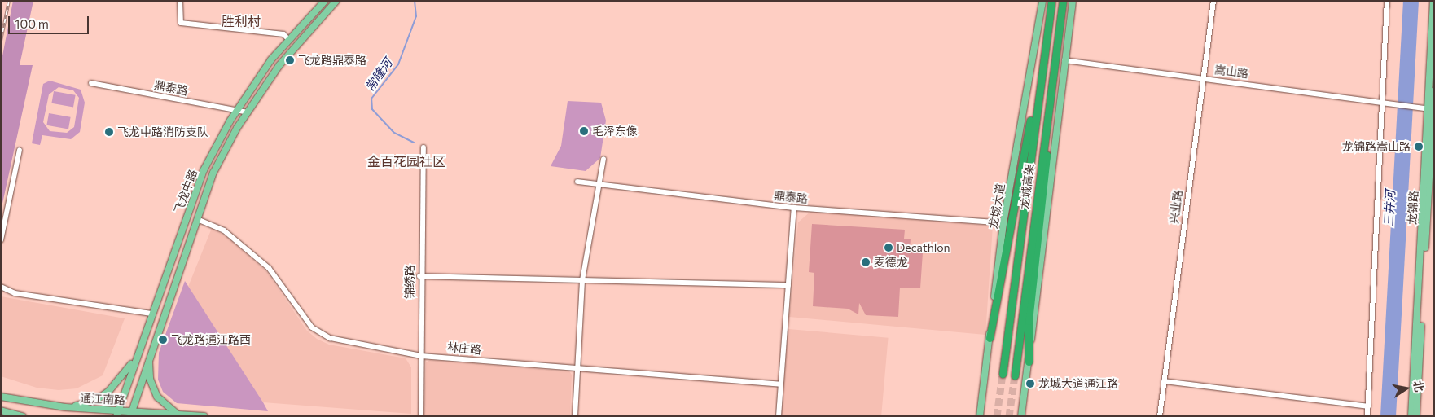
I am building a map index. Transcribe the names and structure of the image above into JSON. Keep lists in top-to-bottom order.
{
  "streets": {
    "highway": ["龙城高架"],
    "main road": [
      "飞龙中路",
      "龙城大道",
      "龙锦路",
      "通江南路"
    ],
    "street": [
      "嵩山路",
      "鼎泰路",
      "兴业路",
      "锦绣路",
      "林庄路"
    ]
  },
  "crossings": [
    ["嵩山路", "兴业路"],
    ["嵩山路", "龙锦路"],
    ["鼎泰路", "飞龙中路"],
    ["鼎泰路", "龙城大道"],
    ["飞龙中路", "林庄路"],
    ["飞龙中路", "通江南路"],
    ["锦绣路", "林庄路"]
  ],
  "districts": ["胜利村", "金百花园社区"],
  "water": ["常隆河", "三井河"],
  "places": [
    "飞龙路鼎泰路",
    "毛泽东像",
    "飞龙中路消防支队",
    "龙锦路嵩山路",
    "Decathlon",
    "麦德龙",
    "飞龙路通江路西",
    "龙城大道通江路"
  ],
  "scale_bar": "100 m",
  "north": "right"
}
